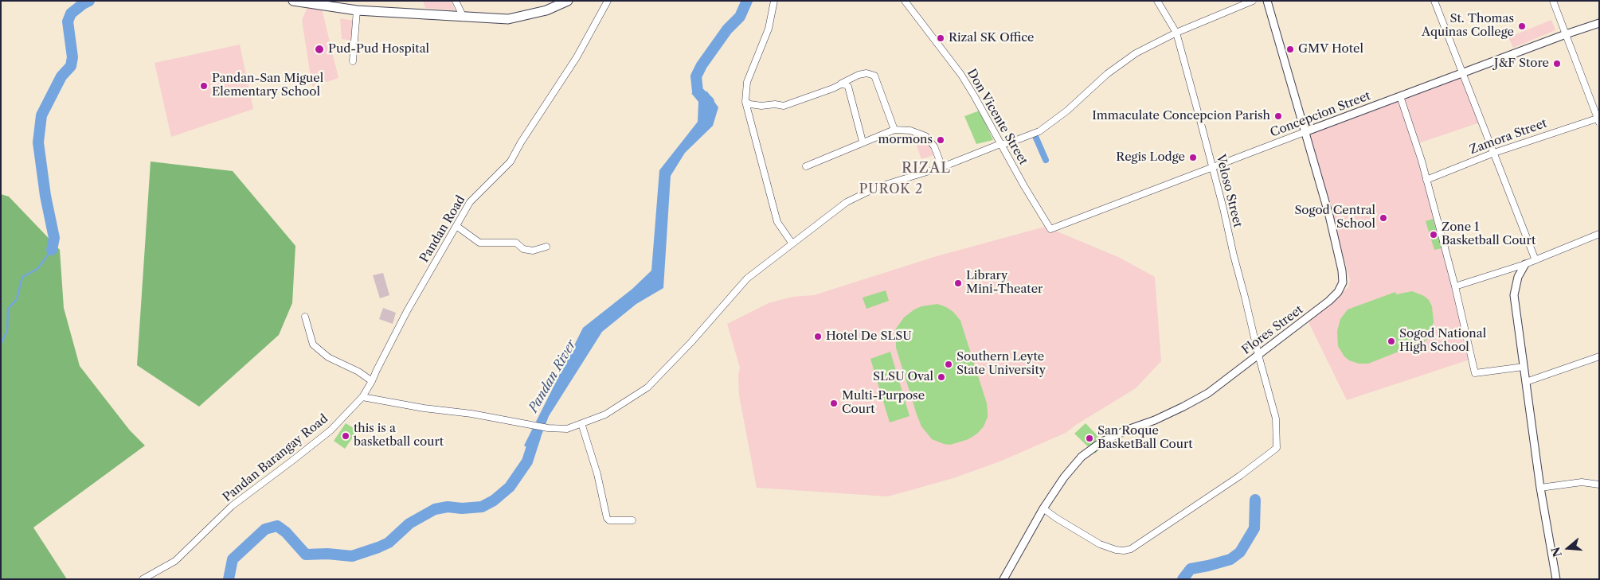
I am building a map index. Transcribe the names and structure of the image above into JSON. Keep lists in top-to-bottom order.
{
  "streets": {
    "street": [
      "Concepcion Street",
      "Don Vicente Street",
      "Zamora Street",
      "Veloso Street",
      "Pandan Road",
      "Flores Street",
      "Pandan Barangay Road"
    ]
  },
  "crossings": [
    ["Concepcion Street", "Don Vicente Street"],
    ["Concepcion Street", "Veloso Street"],
    ["Concepcion Street", "Flores Street"],
    ["Veloso Street", "Flores Street"],
    ["Pandan Road", "Pandan Barangay Road"]
  ],
  "districts": ["RIZAL", "PUROK 2"],
  "water": ["Pandan River"],
  "places": [
    "St. Thomas Aquinas College",
    "Rizal SK Office",
    "Pud-Pud Hospital",
    "GMV Hotel",
    "J&F Store",
    "Pandan-San Miguel Elementary School",
    "Immaculate Concepcion Parish",
    "mormons",
    "Regis Lodge",
    "Sogod Central School",
    "Zone 1 Basketball Court",
    "Library Mini-Theater",
    "Hotel De SLSU",
    "Sogod National High School",
    "Southern Leyte State University",
    "SLSU Oval",
    "Multi-Purpose Court",
    "this is a basketball court",
    "San Roque BasketBall Court"
  ],
  "north": "left"
}
